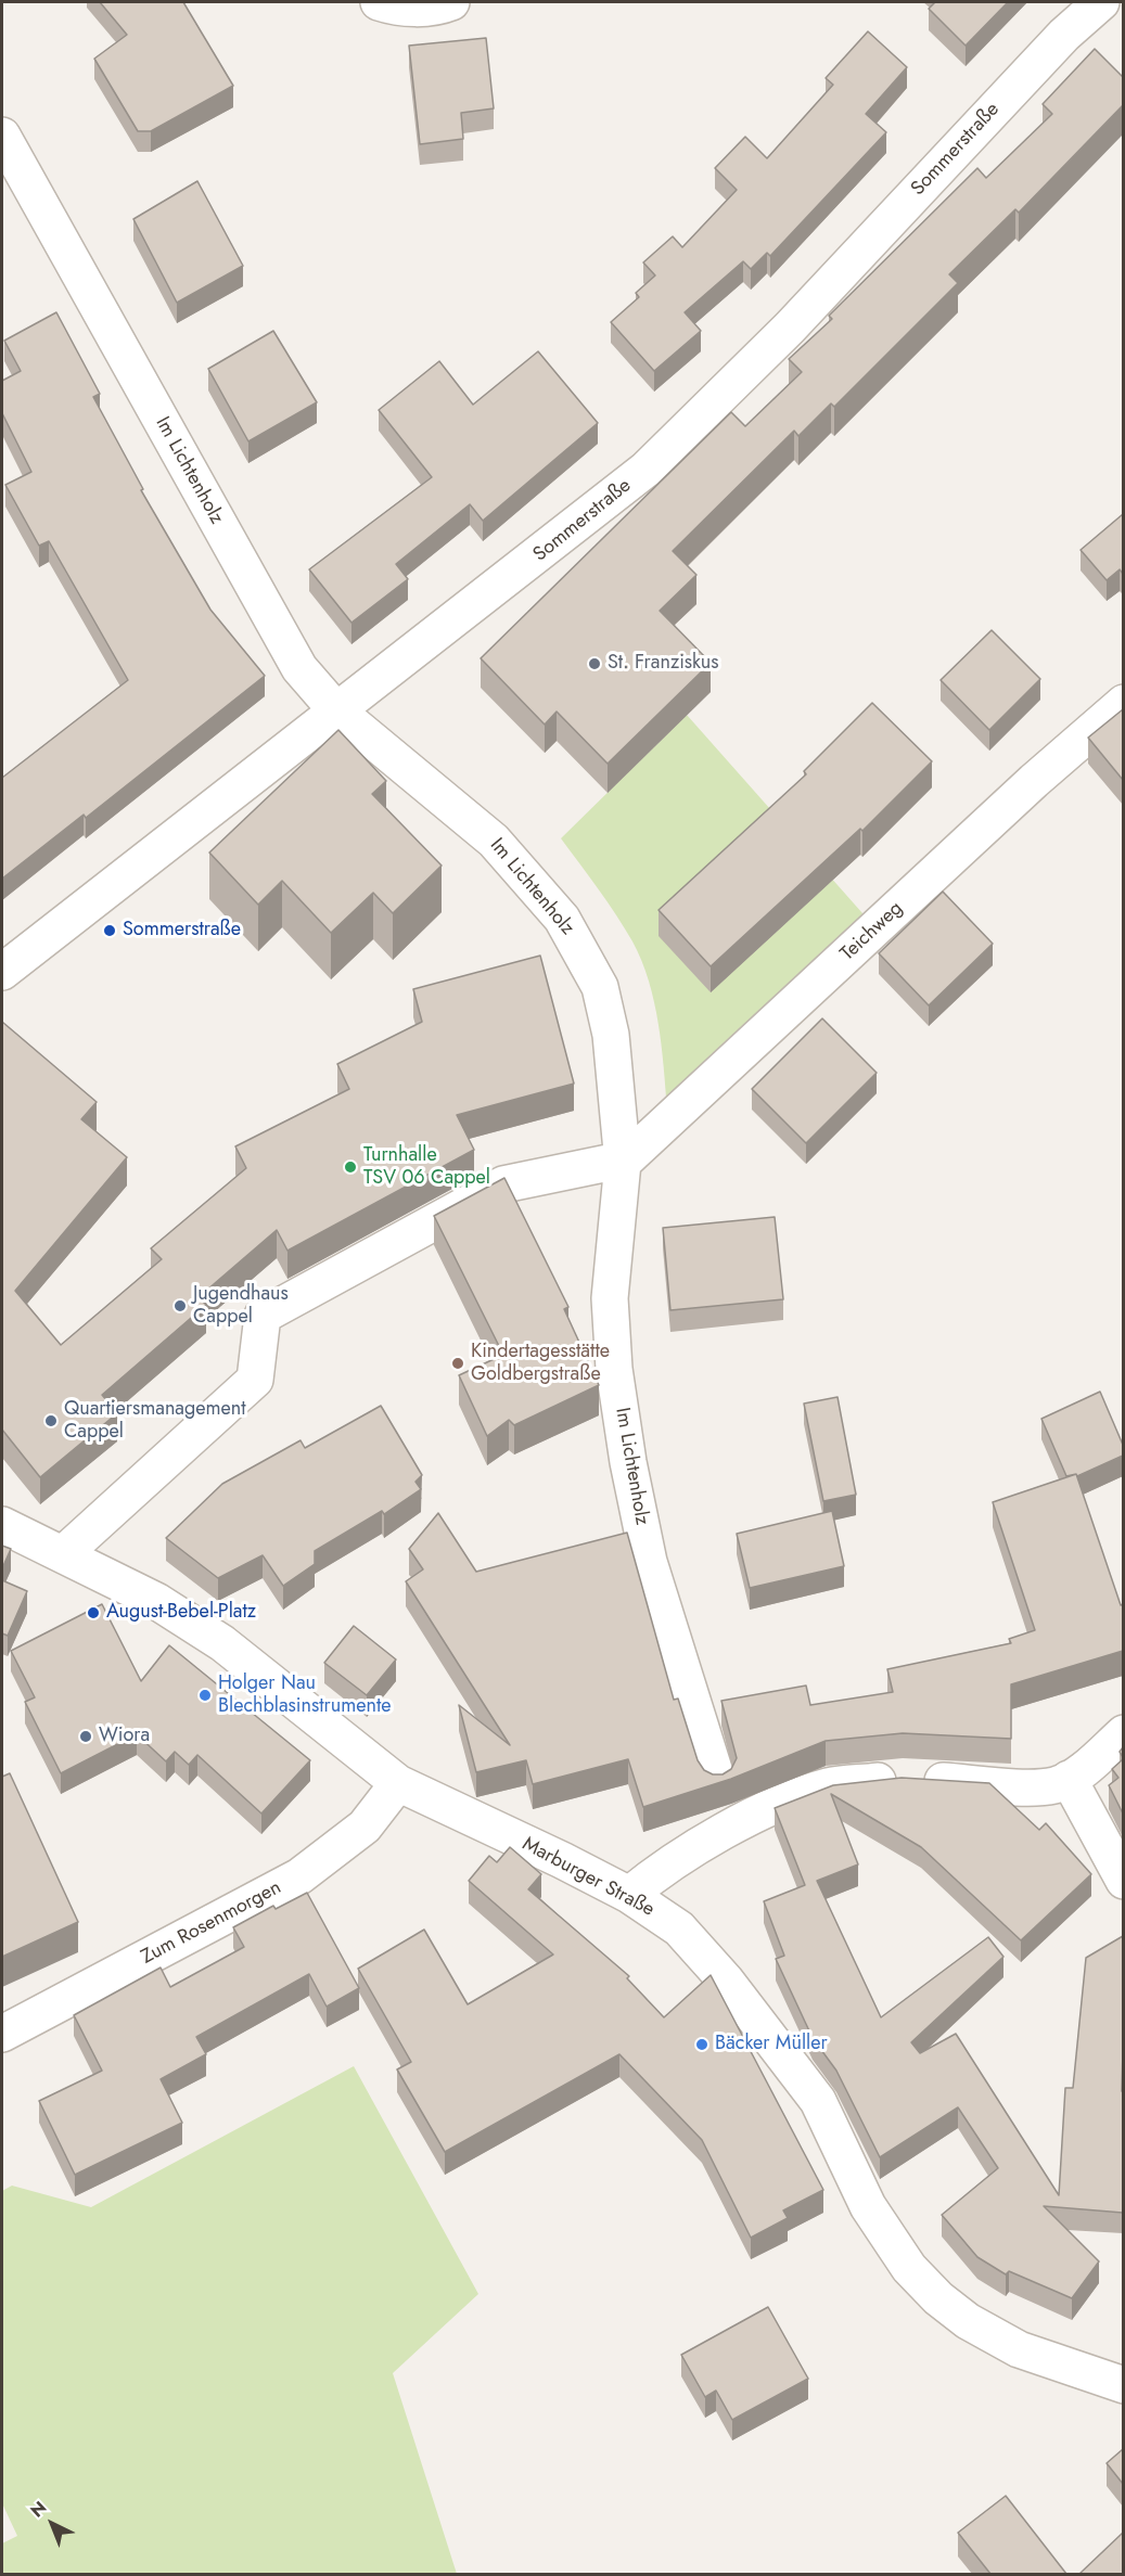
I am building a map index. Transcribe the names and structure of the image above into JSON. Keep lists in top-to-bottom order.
{
  "streets": {
    "street": [
      "Sommerstraße",
      "Im Lichtenholz",
      "Teichweg",
      "Marburger Straße",
      "Zum Rosenmorgen"
    ]
  },
  "crossings": [
    ["Sommerstraße", "Im Lichtenholz"],
    ["Im Lichtenholz", "Teichweg"],
    ["Marburger Straße", "Zum Rosenmorgen"]
  ],
  "places": [
    "St. Franziskus",
    "Sommerstraße",
    "Turnhalle TSV 06 Cappel",
    "Jugendhaus Cappel",
    "Kindertagesstätte Goldbergstraße",
    "Quartiersmanagement Cappel",
    "August-Bebel-Platz",
    "Holger Nau Blechblasinstrumente",
    "Wiora",
    "Bäcker Müller"
  ],
  "north": "top left"
}
